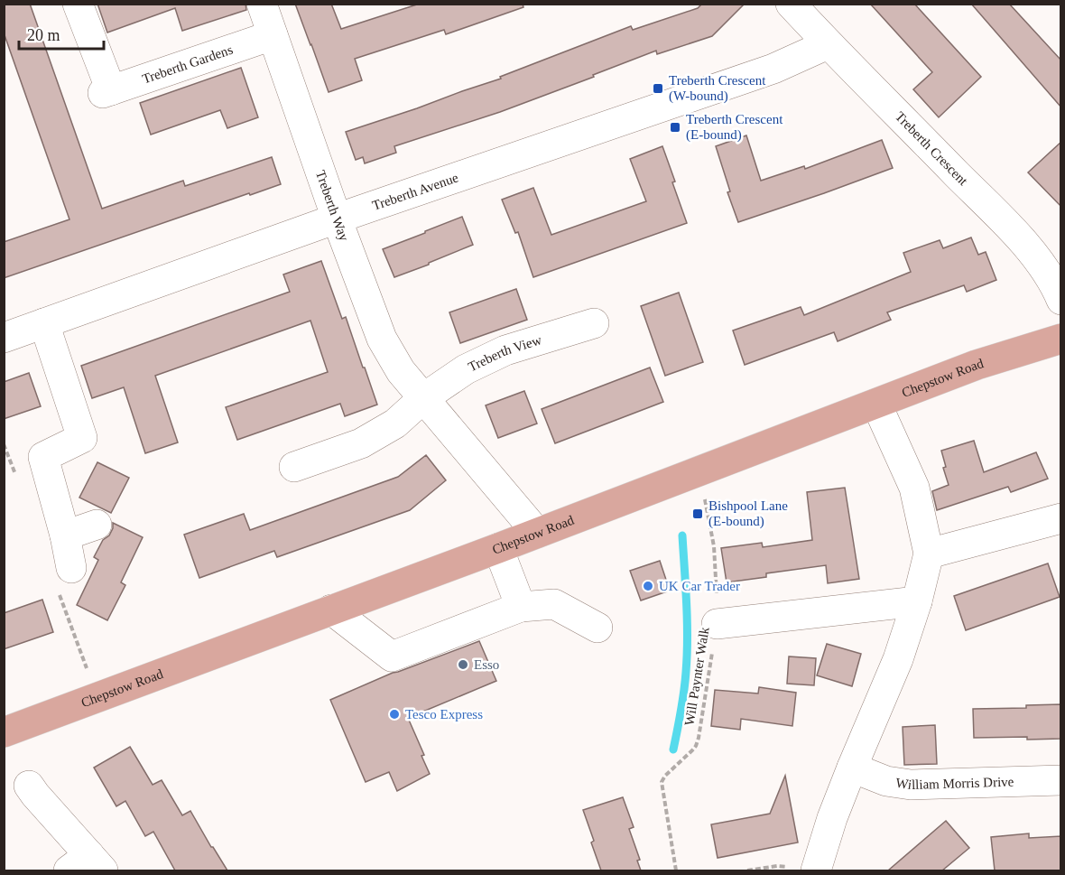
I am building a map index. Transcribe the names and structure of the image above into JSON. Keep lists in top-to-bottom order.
{
  "streets": {
    "main road": ["Chepstow Road"],
    "street": [
      "Treberth Gardens",
      "Treberth Crescent",
      "Treberth Avenue",
      "Treberth Way",
      "Treberth View",
      "William Morris Drive"
    ],
    "path": ["Will Paynter Walk"]
  },
  "crossings": [
    ["Treberth Gardens", "Treberth Way"],
    ["Treberth Crescent", "Treberth Avenue"],
    ["Treberth Avenue", "Treberth Way"],
    ["Treberth Way", "Treberth View"],
    ["Treberth Way", "Chepstow Road"],
    ["Chepstow Road", "Will Paynter Walk"]
  ],
  "places": {
    "transit": ["Treberth Crescent (W-bound)", "Treberth Crescent (E-bound)", "Bishpool Lane (E-bound)"],
    "other": ["UK Car Trader", "Esso", "Tesco Express"]
  },
  "scale_bar": "20 m"
}
